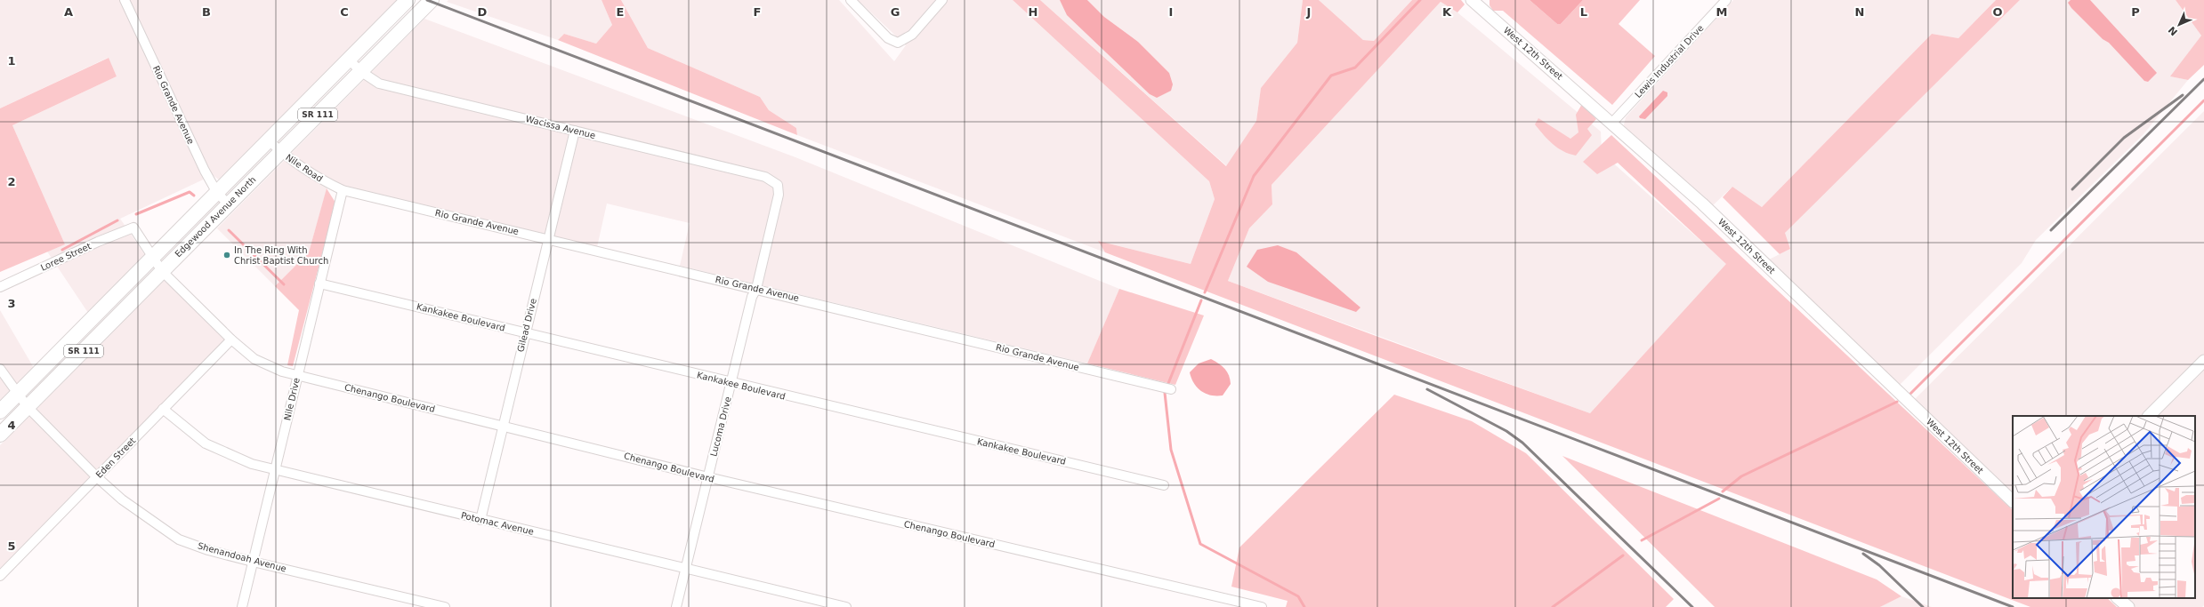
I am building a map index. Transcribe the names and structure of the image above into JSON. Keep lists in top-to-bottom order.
{
  "streets": {
    "main road": ["SR 111", "Edgewood Avenue North"],
    "street": [
      "West 12th Street",
      "Lewis Industrial Drive",
      "Rio Grande Avenue",
      "Wacissa Avenue",
      "Nile Road",
      "Loree Street",
      "Kankakee Boulevard",
      "Gilead Drive",
      "Chenango Boulevard",
      "Nile Drive",
      "Lucoma Drive",
      "Eden Street",
      "Potomac Avenue",
      "Shenandoah Avenue"
    ]
  },
  "crossings": [
    ["West 12th Street", "Lewis Industrial Drive"],
    ["Rio Grande Avenue", "Nile Road"],
    ["Rio Grande Avenue", "Edgewood Avenue North"],
    ["Rio Grande Avenue", "Gilead Drive"],
    ["Rio Grande Avenue", "Nile Drive"],
    ["Rio Grande Avenue", "Lucoma Drive"],
    ["Wacissa Avenue", "Edgewood Avenue North"],
    ["Wacissa Avenue", "Gilead Drive"],
    ["Wacissa Avenue", "Lucoma Drive"],
    ["Nile Road", "Edgewood Avenue North"],
    ["Nile Road", "Nile Drive"],
    ["Edgewood Avenue North", "Chenango Boulevard"],
    ["Edgewood Avenue North", "Shenandoah Avenue"],
    ["Loree Street", "Chenango Boulevard"],
    ["Kankakee Boulevard", "Gilead Drive"],
    ["Kankakee Boulevard", "Nile Drive"],
    ["Kankakee Boulevard", "Lucoma Drive"],
    ["Gilead Drive", "Chenango Boulevard"],
    ["Gilead Drive", "Potomac Avenue"],
    ["Chenango Boulevard", "Nile Drive"],
    ["Chenango Boulevard", "Lucoma Drive"],
    ["Chenango Boulevard", "Eden Street"],
    ["Nile Drive", "Potomac Avenue"],
    ["Nile Drive", "Shenandoah Avenue"],
    ["Lucoma Drive", "Potomac Avenue"],
    ["Eden Street", "Potomac Avenue"],
    ["Eden Street", "Shenandoah Avenue"]
  ],
  "places": ["In The Ring With Christ Baptist Church"],
  "north": "bottom left",
  "grid": {
    "columns": [
      "A",
      "B",
      "C",
      "D",
      "E",
      "F",
      "G",
      "H",
      "I",
      "J",
      "K",
      "L",
      "M",
      "N",
      "O",
      "P"
    ],
    "rows": [
      "1",
      "2",
      "3",
      "4",
      "5"
    ]
  }
}
